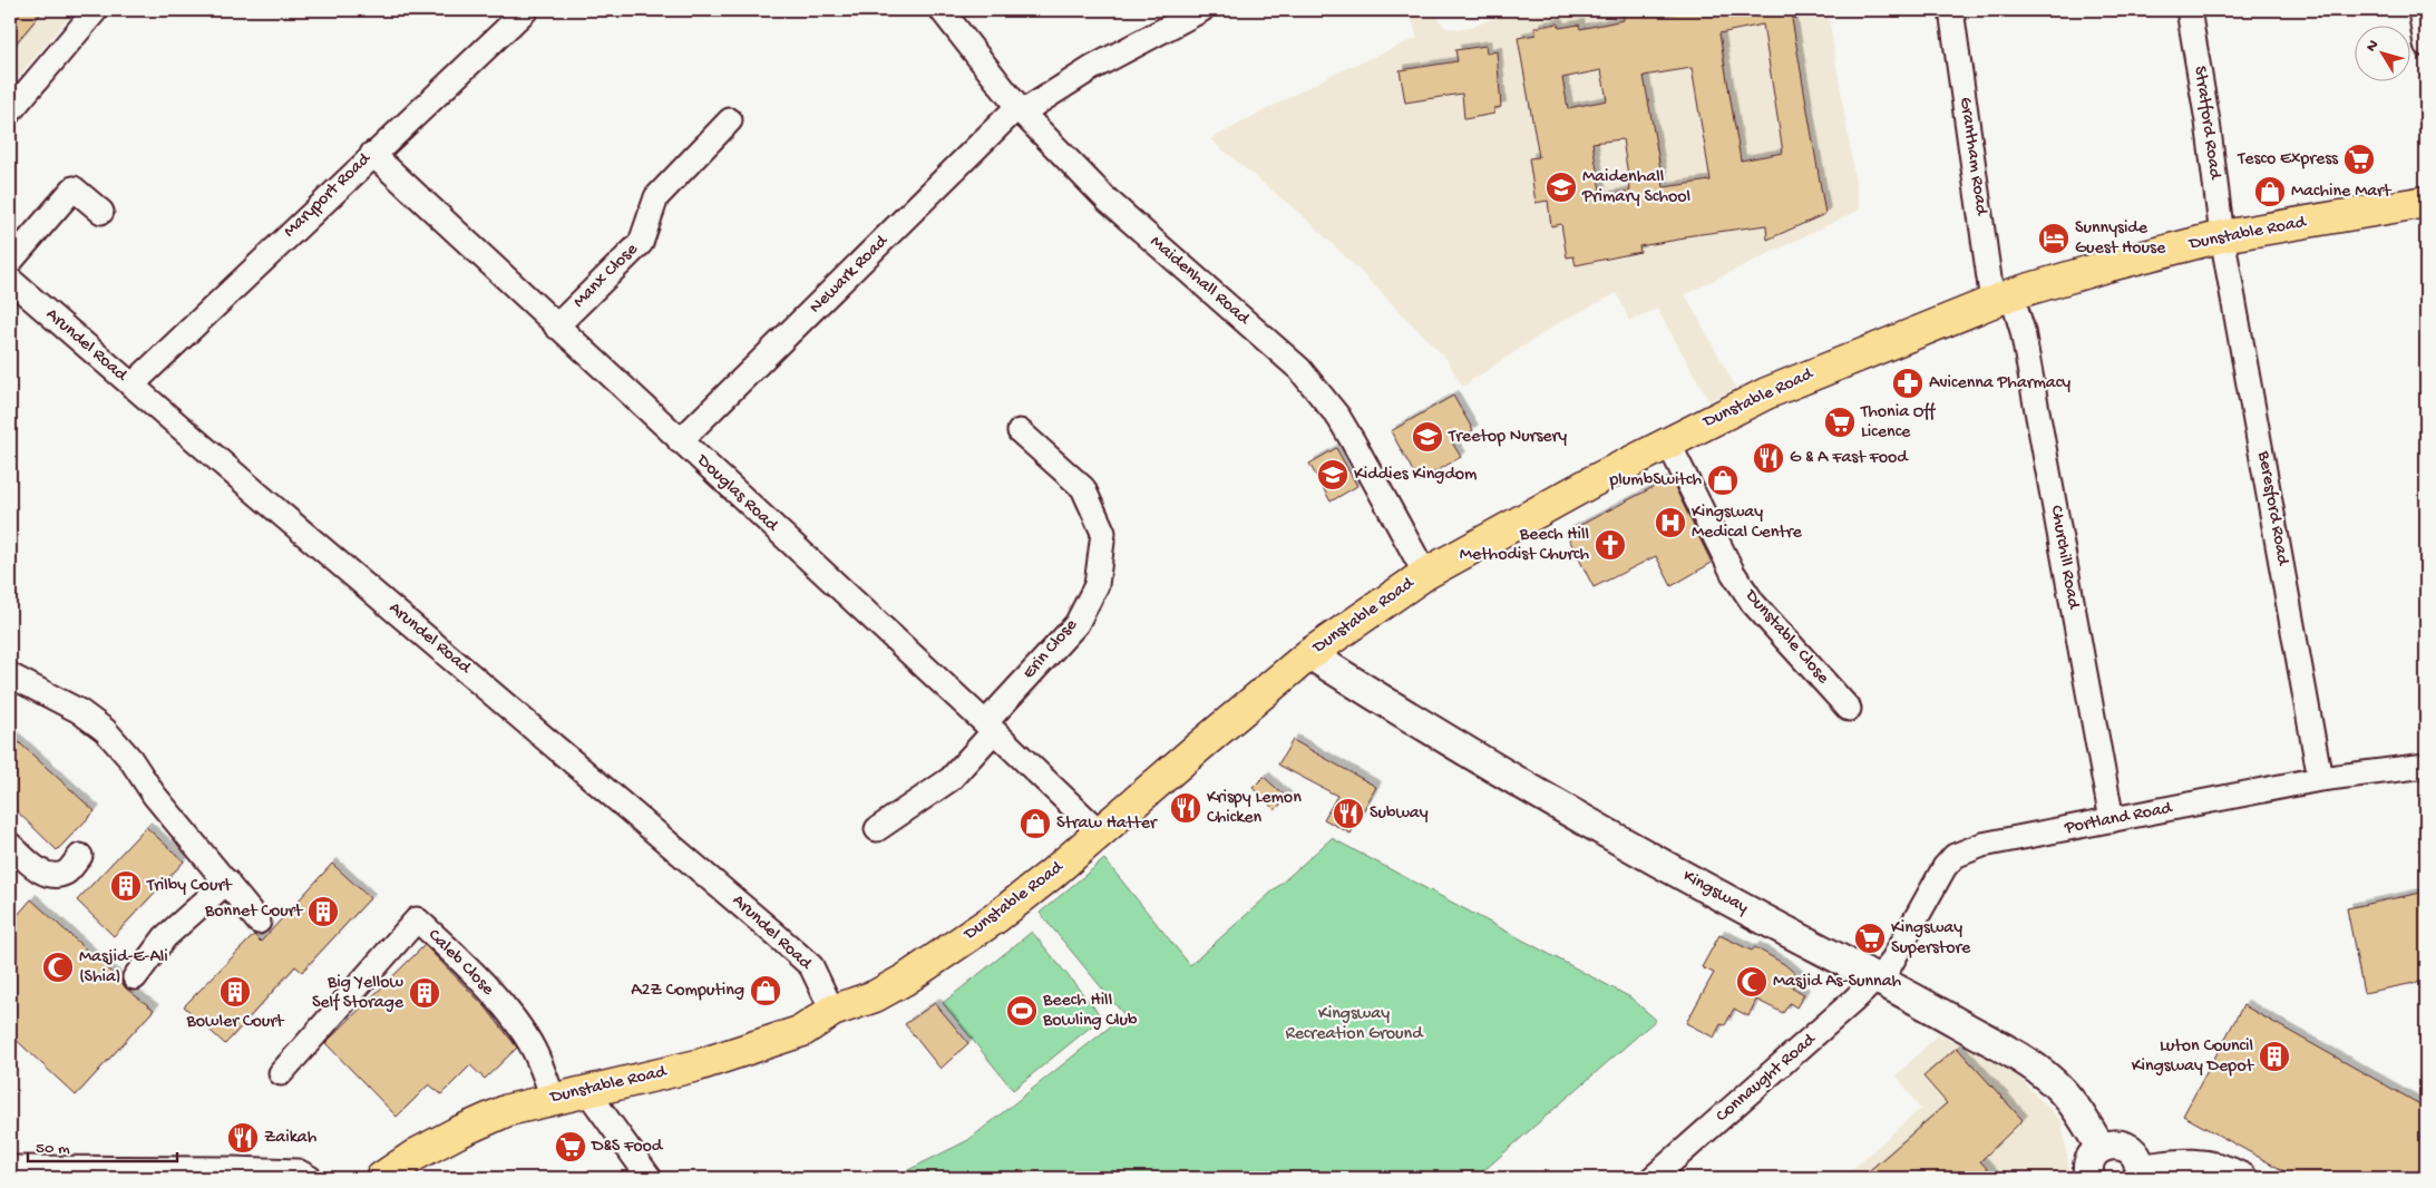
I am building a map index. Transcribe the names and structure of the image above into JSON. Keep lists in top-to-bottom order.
{
  "streets": {
    "main road": ["Dunstable Road"],
    "street": [
      "Stratford Road",
      "Grantham Road",
      "Maryport Road",
      "Newark Road",
      "Manx Close",
      "Maidenhall Road",
      "Arundel Road",
      "Douglas Road",
      "Beresford Road",
      "Churchill Road",
      "Dunstable Close",
      "Erin Close",
      "Portland Road",
      "Kingsway",
      "Caleb Close",
      "Connaught Road"
    ]
  },
  "crossings": [
    ["Stratford Road", "Dunstable Road"],
    ["Stratford Road", "Beresford Road"],
    ["Grantham Road", "Dunstable Road"],
    ["Grantham Road", "Churchill Road"],
    ["Maryport Road", "Arundel Road"],
    ["Maryport Road", "Douglas Road"],
    ["Dunstable Road", "Maidenhall Road"],
    ["Dunstable Road", "Arundel Road"],
    ["Dunstable Road", "Douglas Road"],
    ["Dunstable Road", "Beresford Road"],
    ["Dunstable Road", "Churchill Road"],
    ["Dunstable Road", "Dunstable Close"],
    ["Dunstable Road", "Kingsway"],
    ["Dunstable Road", "Caleb Close"],
    ["Newark Road", "Maidenhall Road"],
    ["Newark Road", "Douglas Road"],
    ["Manx Close", "Douglas Road"],
    ["Douglas Road", "Erin Close"],
    ["Beresford Road", "Portland Road"],
    ["Churchill Road", "Portland Road"],
    ["Portland Road", "Kingsway"],
    ["Portland Road", "Connaught Road"],
    ["Kingsway", "Connaught Road"]
  ],
  "parks": ["Kingsway Recreation Ground"],
  "places": {
    "supermarket": [
      "Tesco Express",
      "Thonia Off Licence",
      "Kingsway Superstore",
      "D&S Food"
    ],
    "school or university": ["Maidenhall Primary School", "Treetop Nursery", "Kiddies Kingdom"],
    "shop": [
      "Machine Mart",
      "plumbSwitch",
      "Straw Hatter",
      "A2Z Computing"
    ],
    "hotel": ["Sunnyside Guest House"],
    "pharmacy": ["Avicenna Pharmacy"],
    "restaurant": [
      "G & A Fast Food",
      "Krispy Lemon Chicken",
      "Subway",
      "Zaikah"
    ],
    "hospital": ["Kingsway Medical Centre"],
    "church": ["Beech Hill Methodist Church"],
    "building": [
      "Trilby Court",
      "Bonnet Court",
      "Bowler Court",
      "Big Yellow Self Storage",
      "Luton Council Kingsway Depot"
    ],
    "mosque": ["Masjid-E-Ali (Shia)", "Masjid As-Sunnah"],
    "sports": ["Beech Hill Bowling Club"]
  },
  "scale_bar": "50 m",
  "north": "top left"
}
